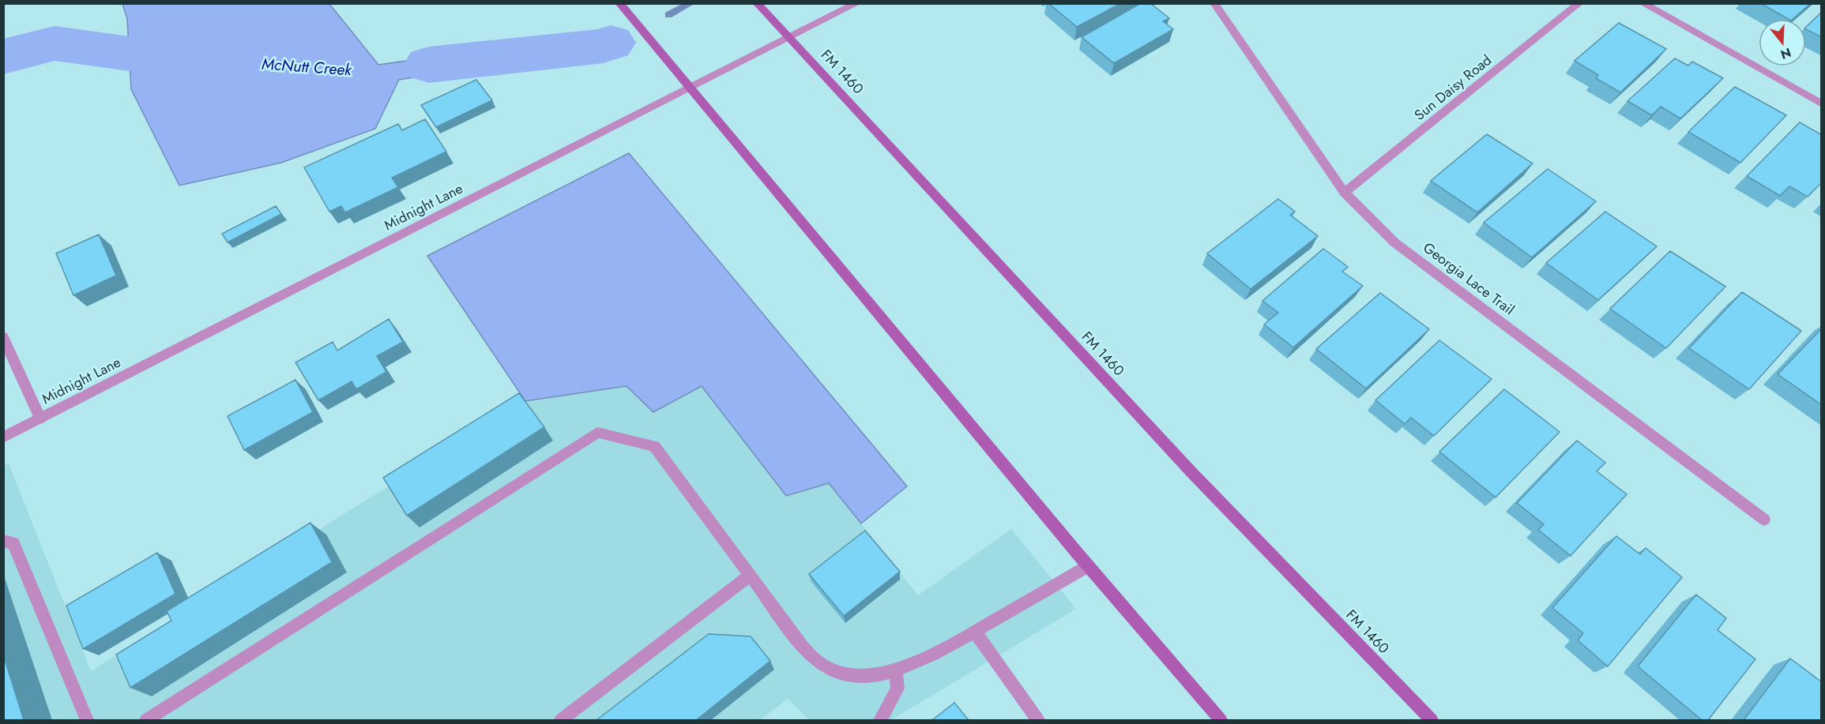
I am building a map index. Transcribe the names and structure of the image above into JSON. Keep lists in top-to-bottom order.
{
  "streets": {
    "main road": ["FM 1460"],
    "street": ["Sun Daisy Road", "Midnight Lane", "Georgia Lace Trail"]
  },
  "crossings": [
    ["FM 1460", "Midnight Lane"],
    ["Sun Daisy Road", "Georgia Lace Trail"]
  ],
  "water": ["McNutt Creek"],
  "north": "bottom"
}
